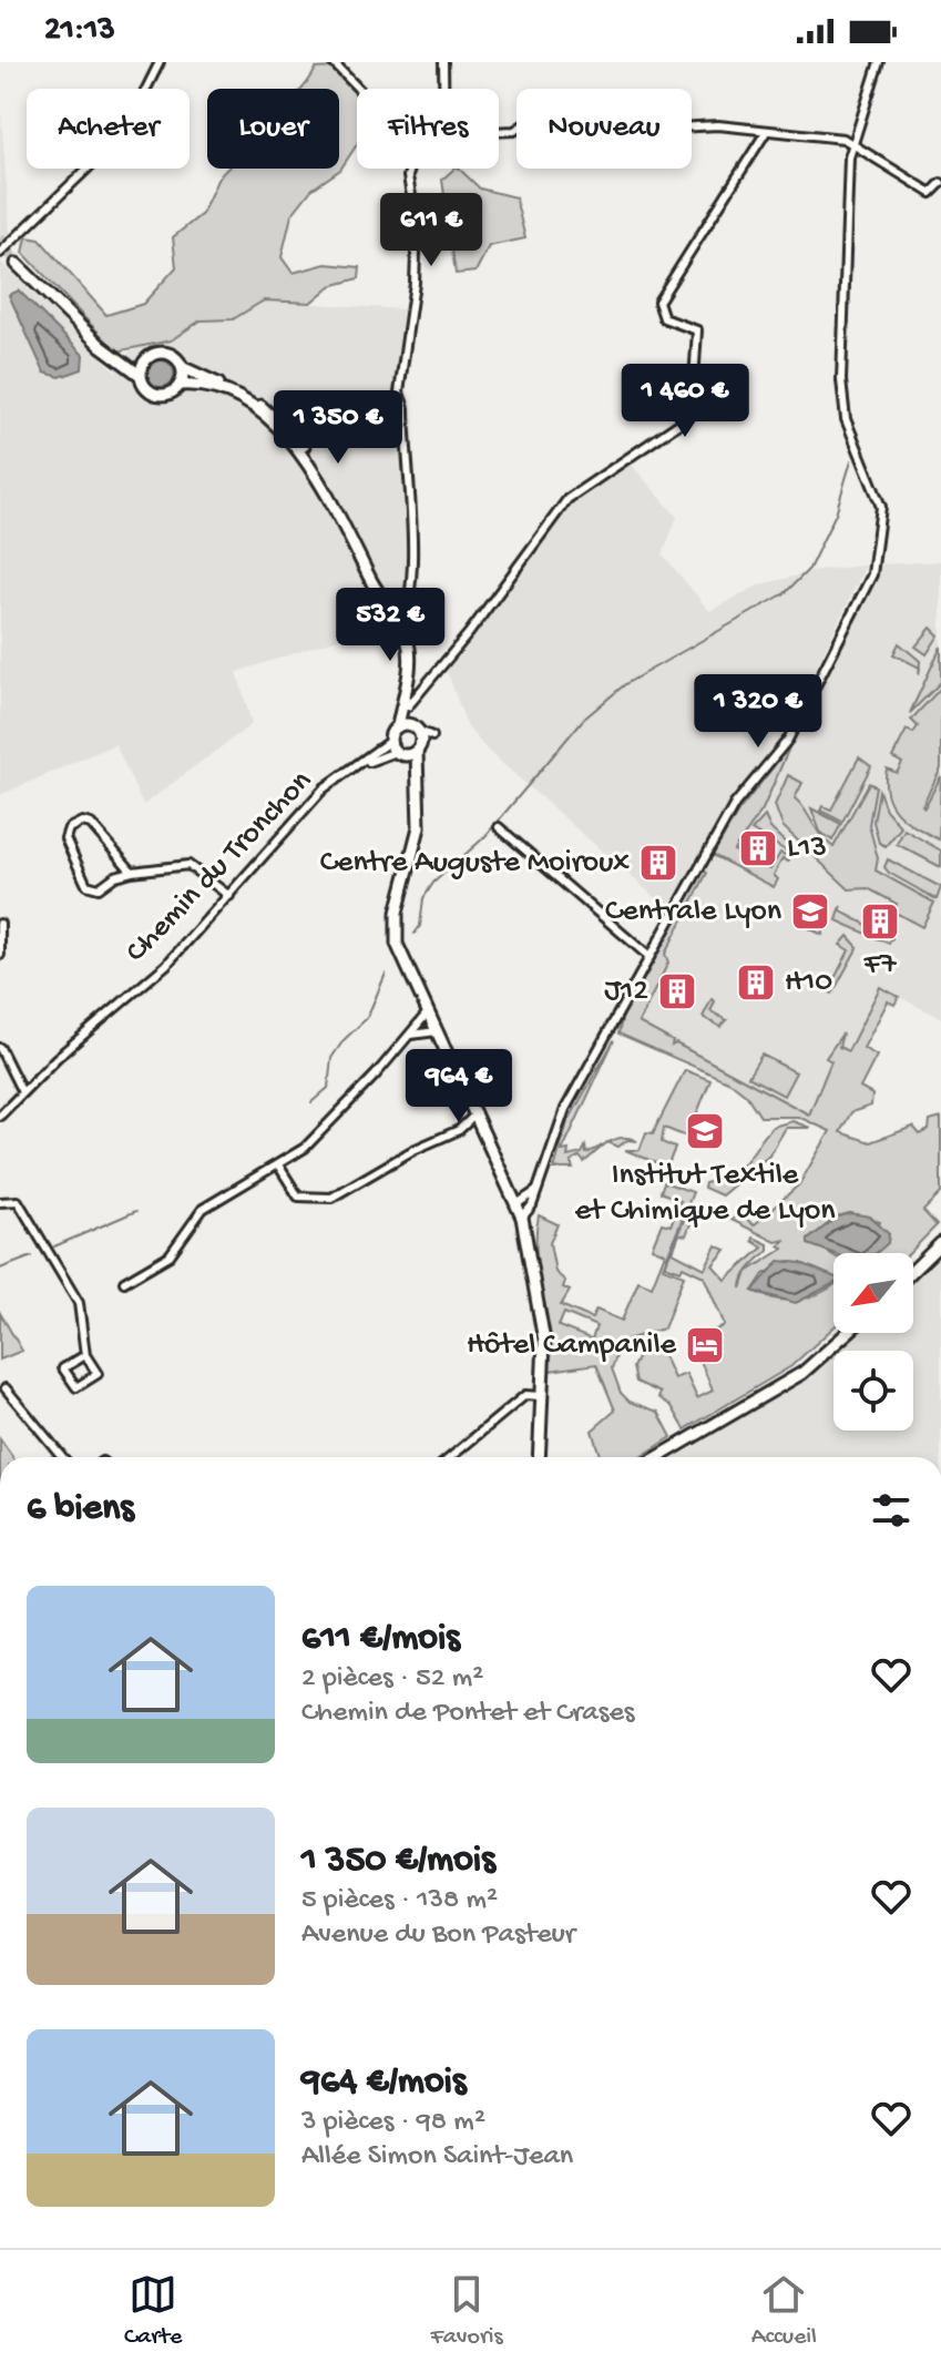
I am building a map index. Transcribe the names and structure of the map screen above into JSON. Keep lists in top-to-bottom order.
{
  "streets": {
    "street": ["Chemin du Tronchon"]
  },
  "places": {
    "building": [
      "L13",
      "Centre Auguste Moiroux",
      "F7",
      "H10",
      "J12"
    ],
    "school or university": ["Centrale Lyon", "Institut Textile et Chimique de Lyon"],
    "hotel": ["Hôtel Campanile"]
  },
  "north": "bottom left",
  "page": {
    "status": "21:13",
    "chip": [
      "Acheter",
      "Louer",
      "Filtres",
      "Nouveau"
    ],
    "price": [
      "611 €",
      "1 460 €",
      "1 350 €",
      "532 €",
      "1 320 €",
      "964 €"
    ],
    "heading": "6 biens",
    "list": [
      {
        "name": "611 €/mois",
        "note": "2 pièces · 52 m² · Chemin de Pontet et Crases"
      },
      {
        "name": "1 350 €/mois",
        "note": "5 pièces · 138 m² · Avenue du Bon Pasteur"
      },
      {
        "name": "964 €/mois",
        "note": "3 pièces · 98 m² · Allée Simon Saint-Jean"
      }
    ],
    "tabs": ["Carte", "Favoris", "Accueil"]
  }
}
